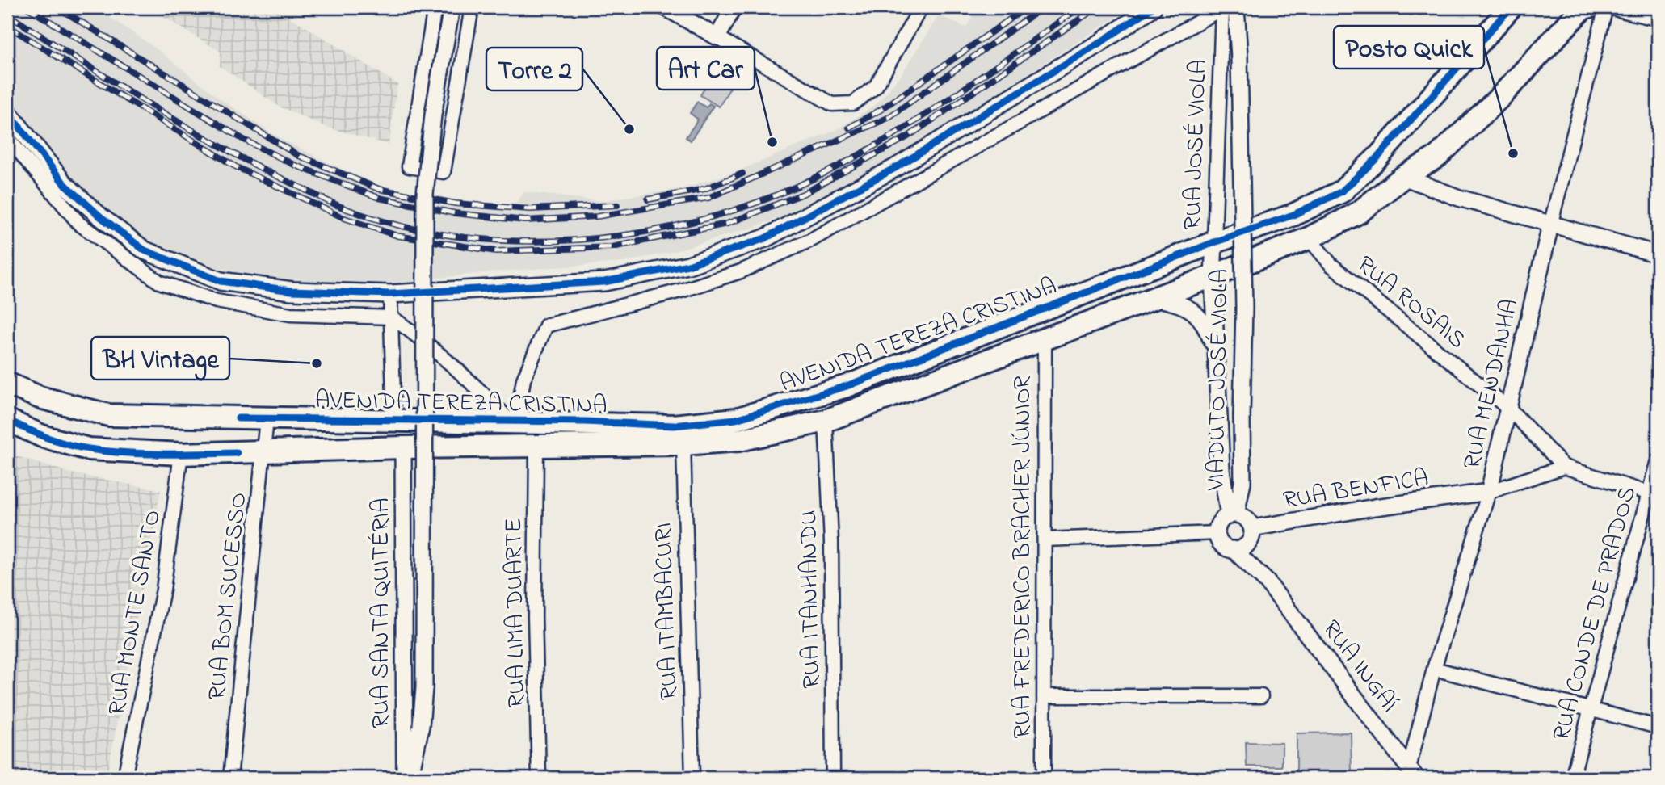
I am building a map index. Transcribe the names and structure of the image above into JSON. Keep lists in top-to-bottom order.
{
  "streets": {
    "highway": ["AVENIDA TEREZA CRISTINA"],
    "street": [
      "RUA JOSÉ VIOLA",
      "RUA ROSAIS",
      "VIADUTO JOSÉ VIOLA",
      "RUA MENDANHA",
      "RUA BENFICA",
      "RUA FREDERICO BRACHER JÚNIOR",
      "RUA BOM SUCESSO",
      "RUA ITANHANDU",
      "RUA ITAMBACURI",
      "RUA MONTE SANTO",
      "RUA SANTA QUITÉRIA",
      "RUA LIMA DUARTE",
      "RUA CONDE DE PRADOS",
      "RUA INGAÍ"
    ]
  },
  "crossings": [
    ["RUA JOSÉ VIOLA", "AVENIDA TEREZA CRISTINA"],
    ["RUA JOSÉ VIOLA", "VIADUTO JOSÉ VIOLA"],
    ["RUA JOSÉ VIOLA", "RUA BENFICA"],
    ["RUA JOSÉ VIOLA", "RUA INGAÍ"],
    ["RUA ROSAIS", "AVENIDA TEREZA CRISTINA"],
    ["RUA ROSAIS", "RUA MENDANHA"],
    ["RUA ROSAIS", "RUA BENFICA"],
    ["AVENIDA TEREZA CRISTINA", "RUA FREDERICO BRACHER JÚNIOR"],
    ["AVENIDA TEREZA CRISTINA", "RUA BOM SUCESSO"],
    ["AVENIDA TEREZA CRISTINA", "RUA ITANHANDU"],
    ["AVENIDA TEREZA CRISTINA", "RUA ITAMBACURI"],
    ["AVENIDA TEREZA CRISTINA", "RUA MONTE SANTO"],
    ["AVENIDA TEREZA CRISTINA", "RUA SANTA QUITÉRIA"],
    ["AVENIDA TEREZA CRISTINA", "RUA LIMA DUARTE"],
    ["VIADUTO JOSÉ VIOLA", "RUA BENFICA"],
    ["VIADUTO JOSÉ VIOLA", "RUA INGAÍ"],
    ["RUA MENDANHA", "RUA BENFICA"],
    ["RUA MENDANHA", "RUA INGAÍ"],
    ["RUA BENFICA", "RUA INGAÍ"]
  ],
  "places": [
    "Torre 2",
    "Art Car",
    "Posto Quick",
    "BH Vintage"
  ]
}
